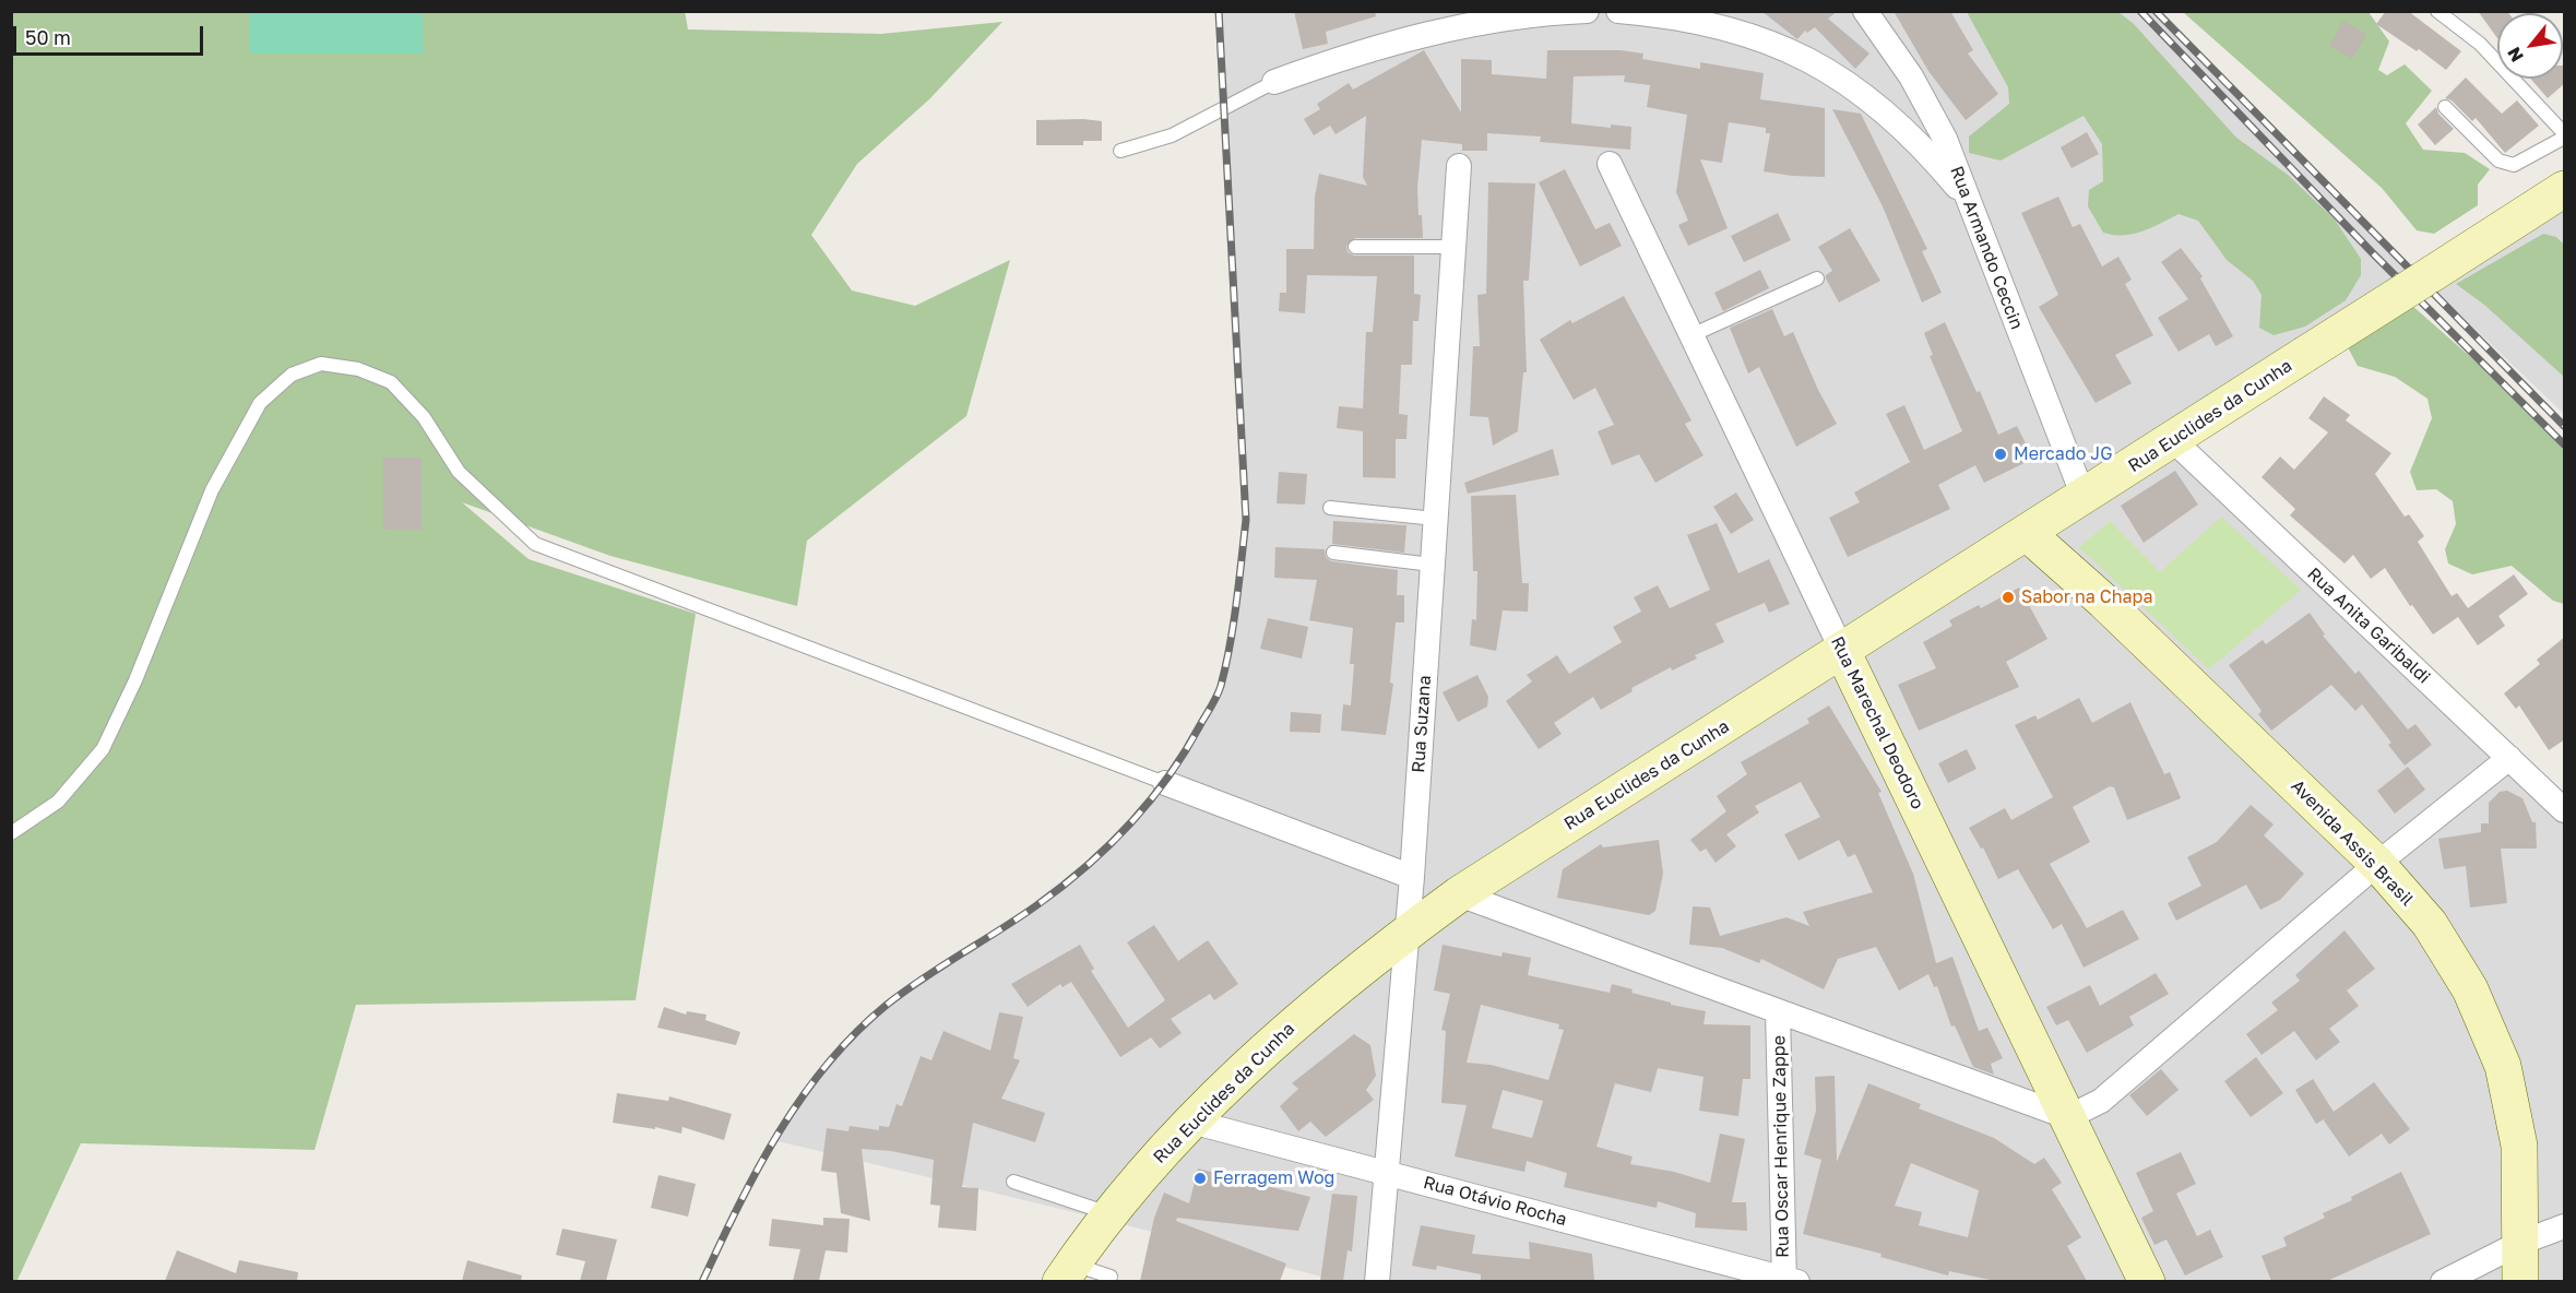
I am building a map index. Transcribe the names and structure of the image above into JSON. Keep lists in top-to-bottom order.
{
  "streets": {
    "main road": ["Rua Euclides da Cunha", "Rua Marechal Deodoro", "Avenida Assis Brasil"],
    "street": [
      "Rua Armando Ceccin",
      "Rua Anita Garibaldi",
      "Rua Suzana",
      "Rua Oscar Henrique Zappe",
      "Rua Otávio Rocha"
    ]
  },
  "crossings": [
    ["Rua Armando Ceccin", "Rua Euclides da Cunha"],
    ["Rua Euclides da Cunha", "Rua Anita Garibaldi"],
    ["Rua Euclides da Cunha", "Rua Marechal Deodoro"],
    ["Rua Euclides da Cunha", "Rua Suzana"],
    ["Rua Euclides da Cunha", "Avenida Assis Brasil"],
    ["Rua Euclides da Cunha", "Rua Otávio Rocha"],
    ["Rua Suzana", "Rua Otávio Rocha"],
    ["Rua Oscar Henrique Zappe", "Rua Otávio Rocha"]
  ],
  "places": ["Mercado JG", "Sabor na Chapa", "Ferragem Wog"],
  "scale_bar": "50 m",
  "north": "bottom left"
}
